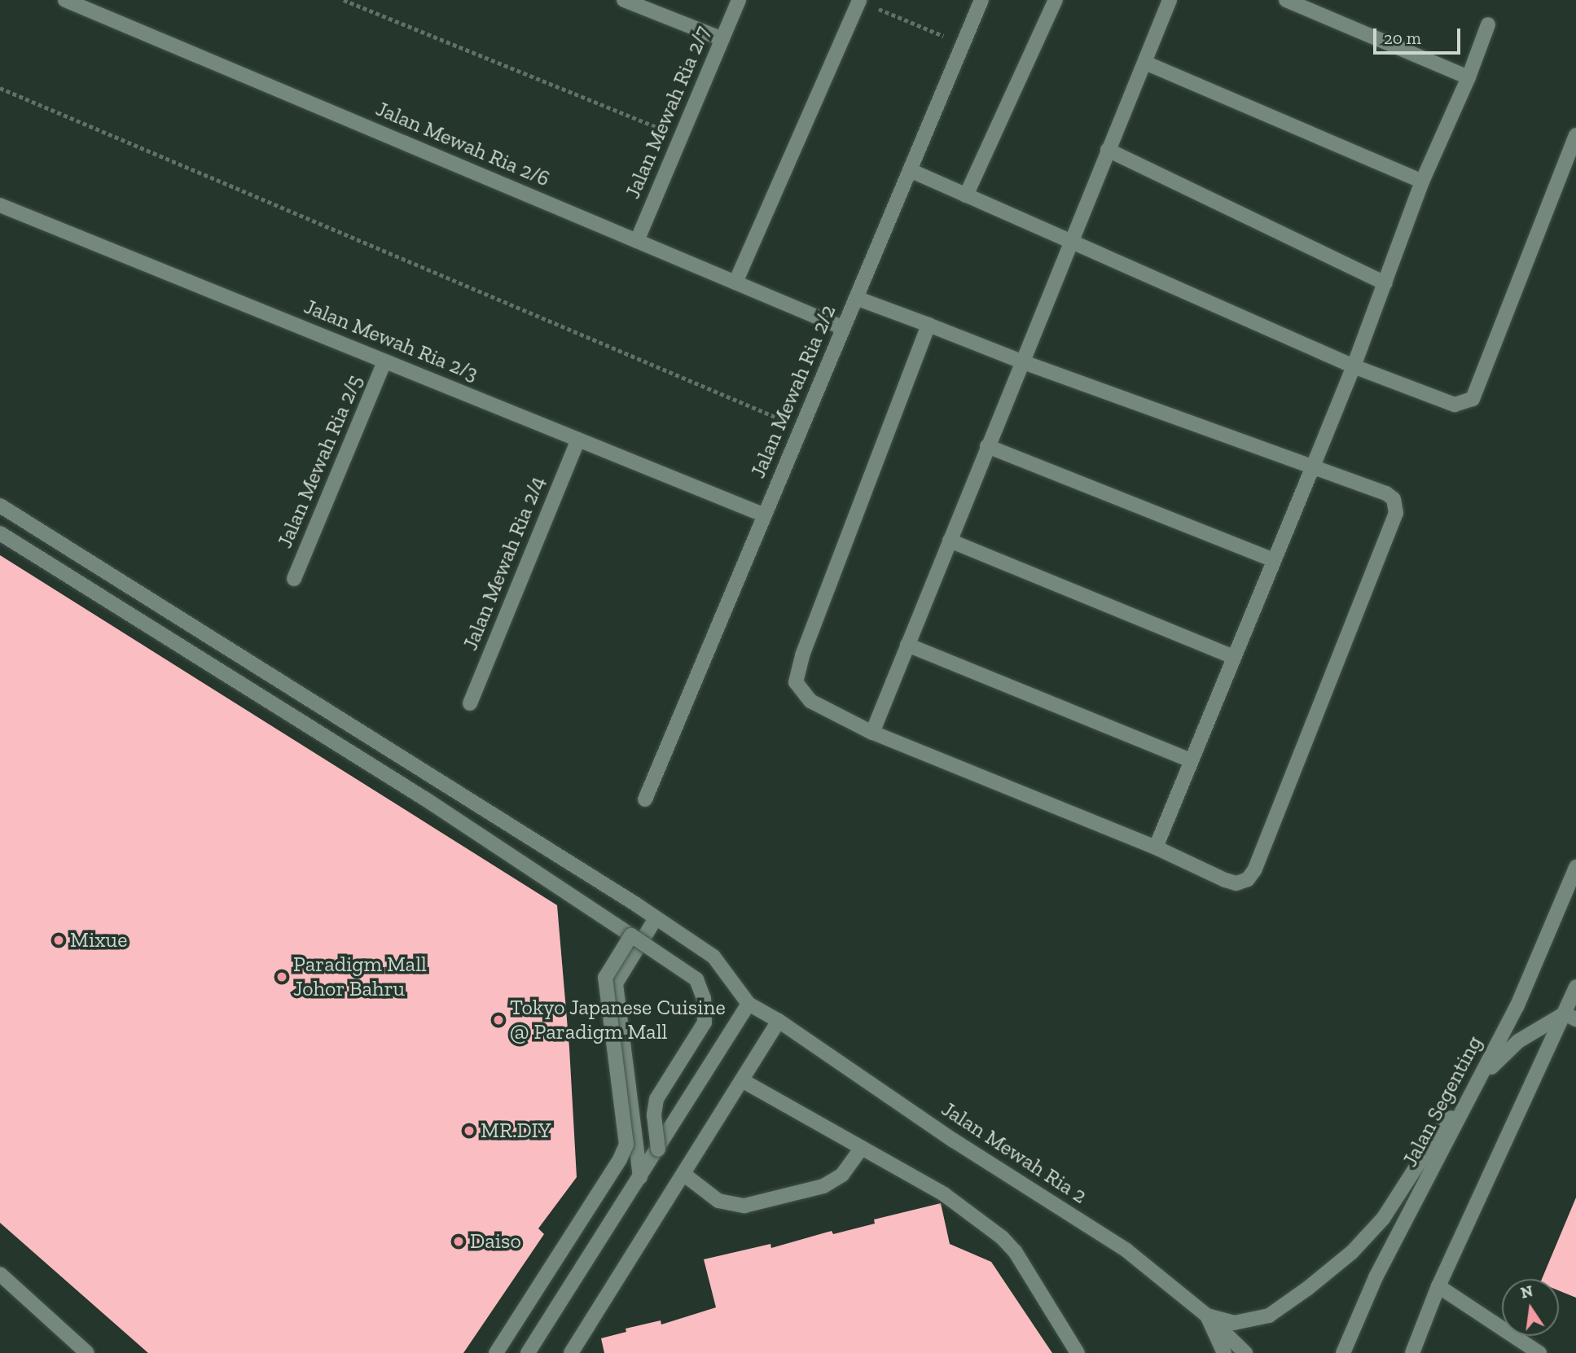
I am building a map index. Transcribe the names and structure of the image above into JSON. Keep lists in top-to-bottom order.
{
  "streets": {
    "street": [
      "Jalan Mewah Ria 2/7",
      "Jalan Mewah Ria 2/6",
      "Jalan Mewah Ria 2/3",
      "Jalan Mewah Ria 2/2",
      "Jalan Mewah Ria 2/5",
      "Jalan Mewah Ria 2/4",
      "Jalan Segenting",
      "Jalan Mewah Ria 2"
    ]
  },
  "crossings": [
    ["Jalan Mewah Ria 2/7", "Jalan Mewah Ria 2/6"],
    ["Jalan Mewah Ria 2/6", "Jalan Mewah Ria 2/2"],
    ["Jalan Mewah Ria 2/3", "Jalan Mewah Ria 2/2"],
    ["Jalan Mewah Ria 2/3", "Jalan Mewah Ria 2/5"],
    ["Jalan Mewah Ria 2/3", "Jalan Mewah Ria 2/4"]
  ],
  "places": [
    "Mixue",
    "Paradigm Mall Johor Bahru",
    "Tokyo Japanese Cuisine @ Paradigm Mall",
    "MR.DIY",
    "Daiso"
  ],
  "scale_bar": "20 m",
  "north": "top"
}
